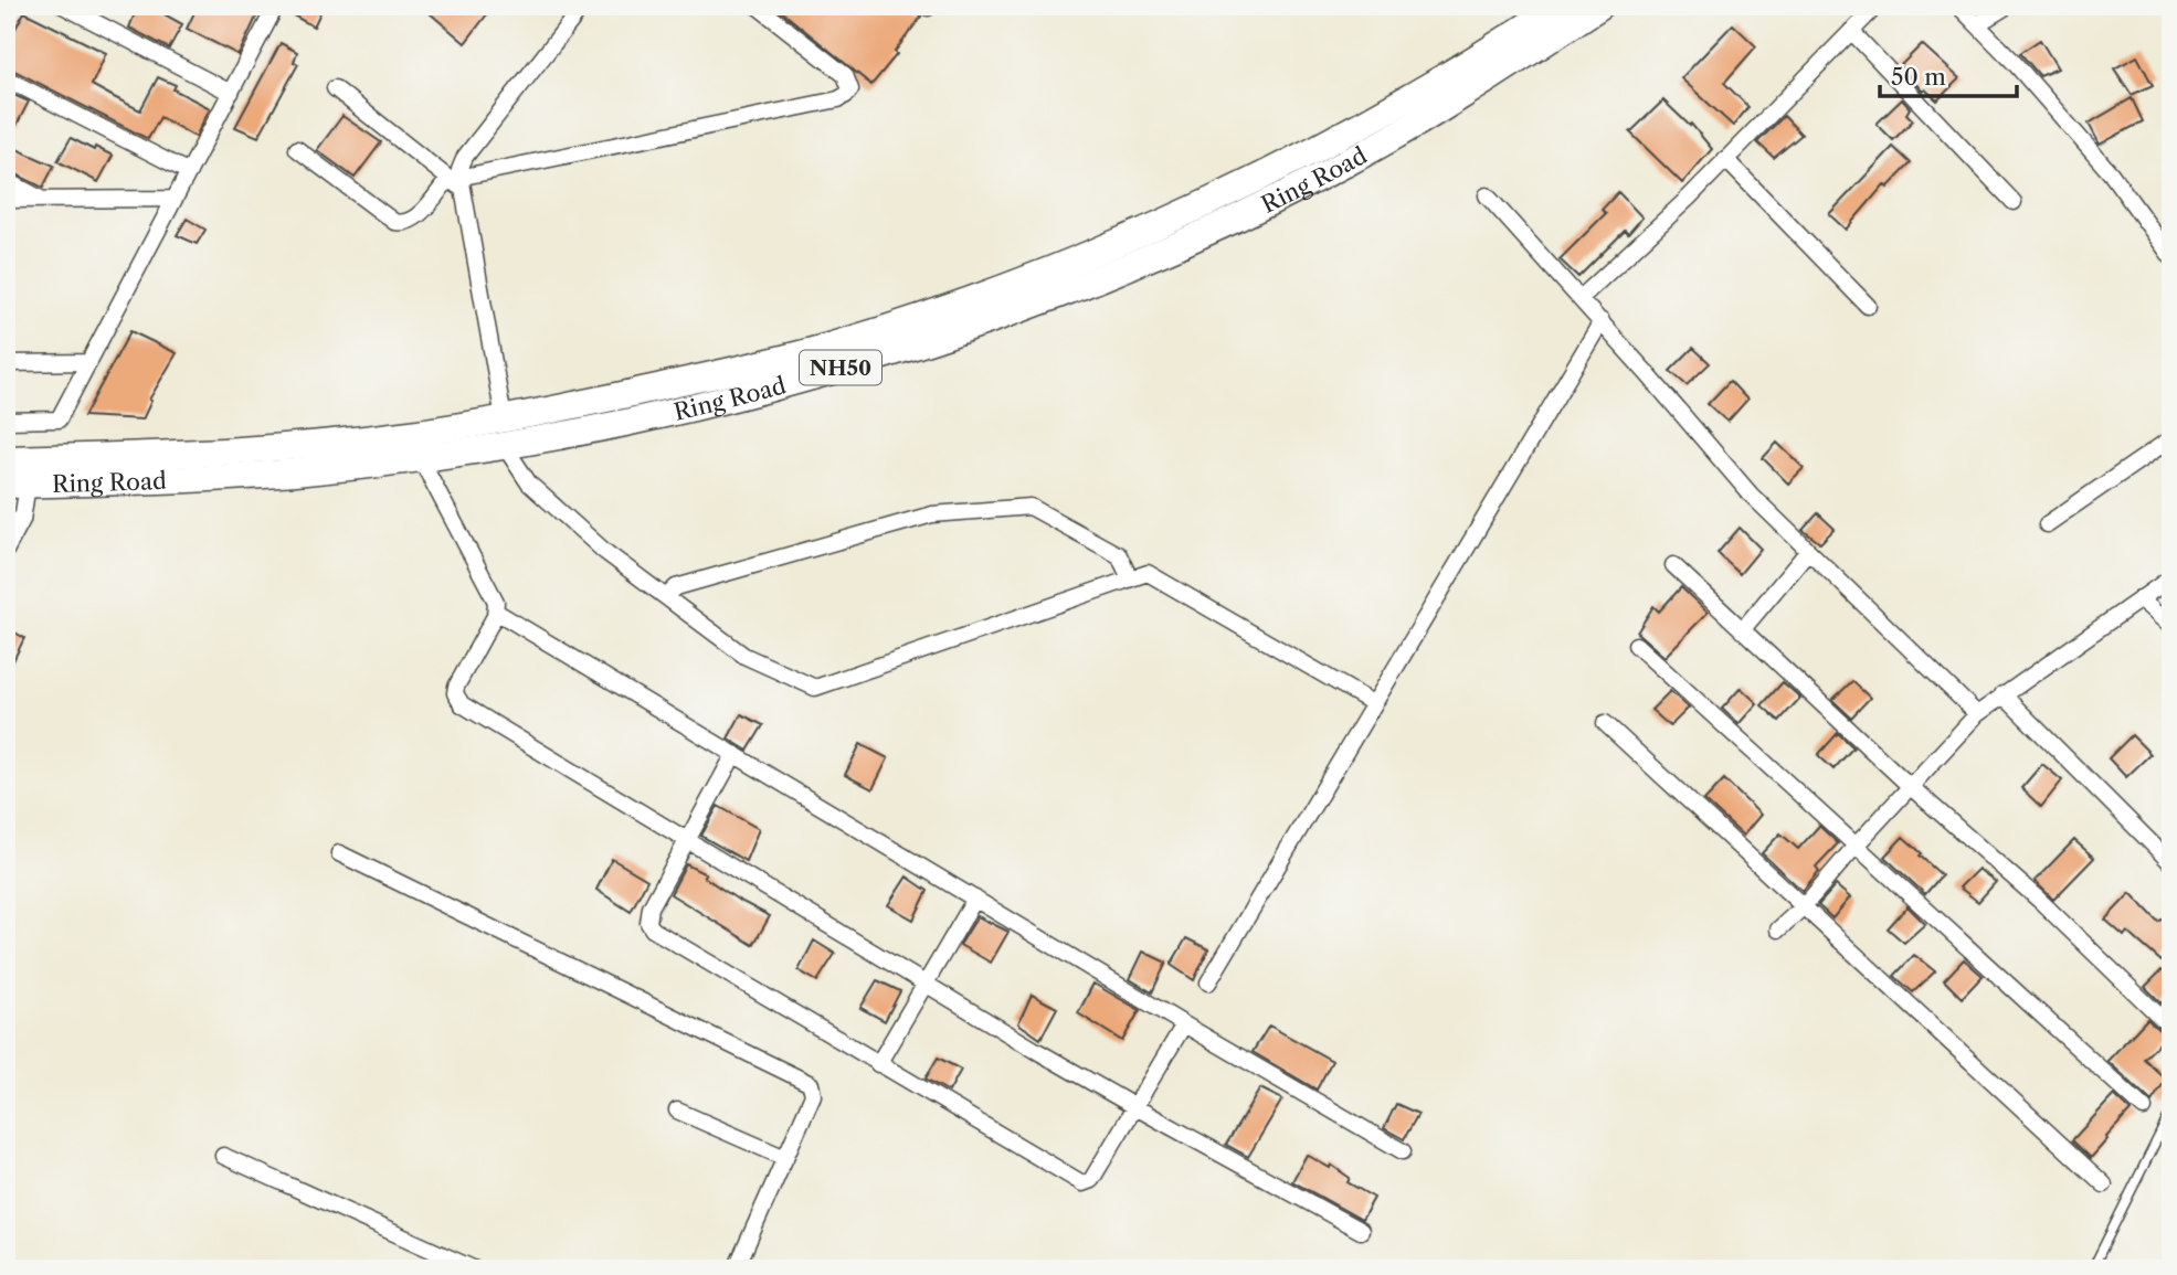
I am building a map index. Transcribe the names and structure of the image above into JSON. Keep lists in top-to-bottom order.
{
  "streets": {
    "highway": ["Ring Road", "NH50"]
  },
  "scale_bar": "50 m"
}
